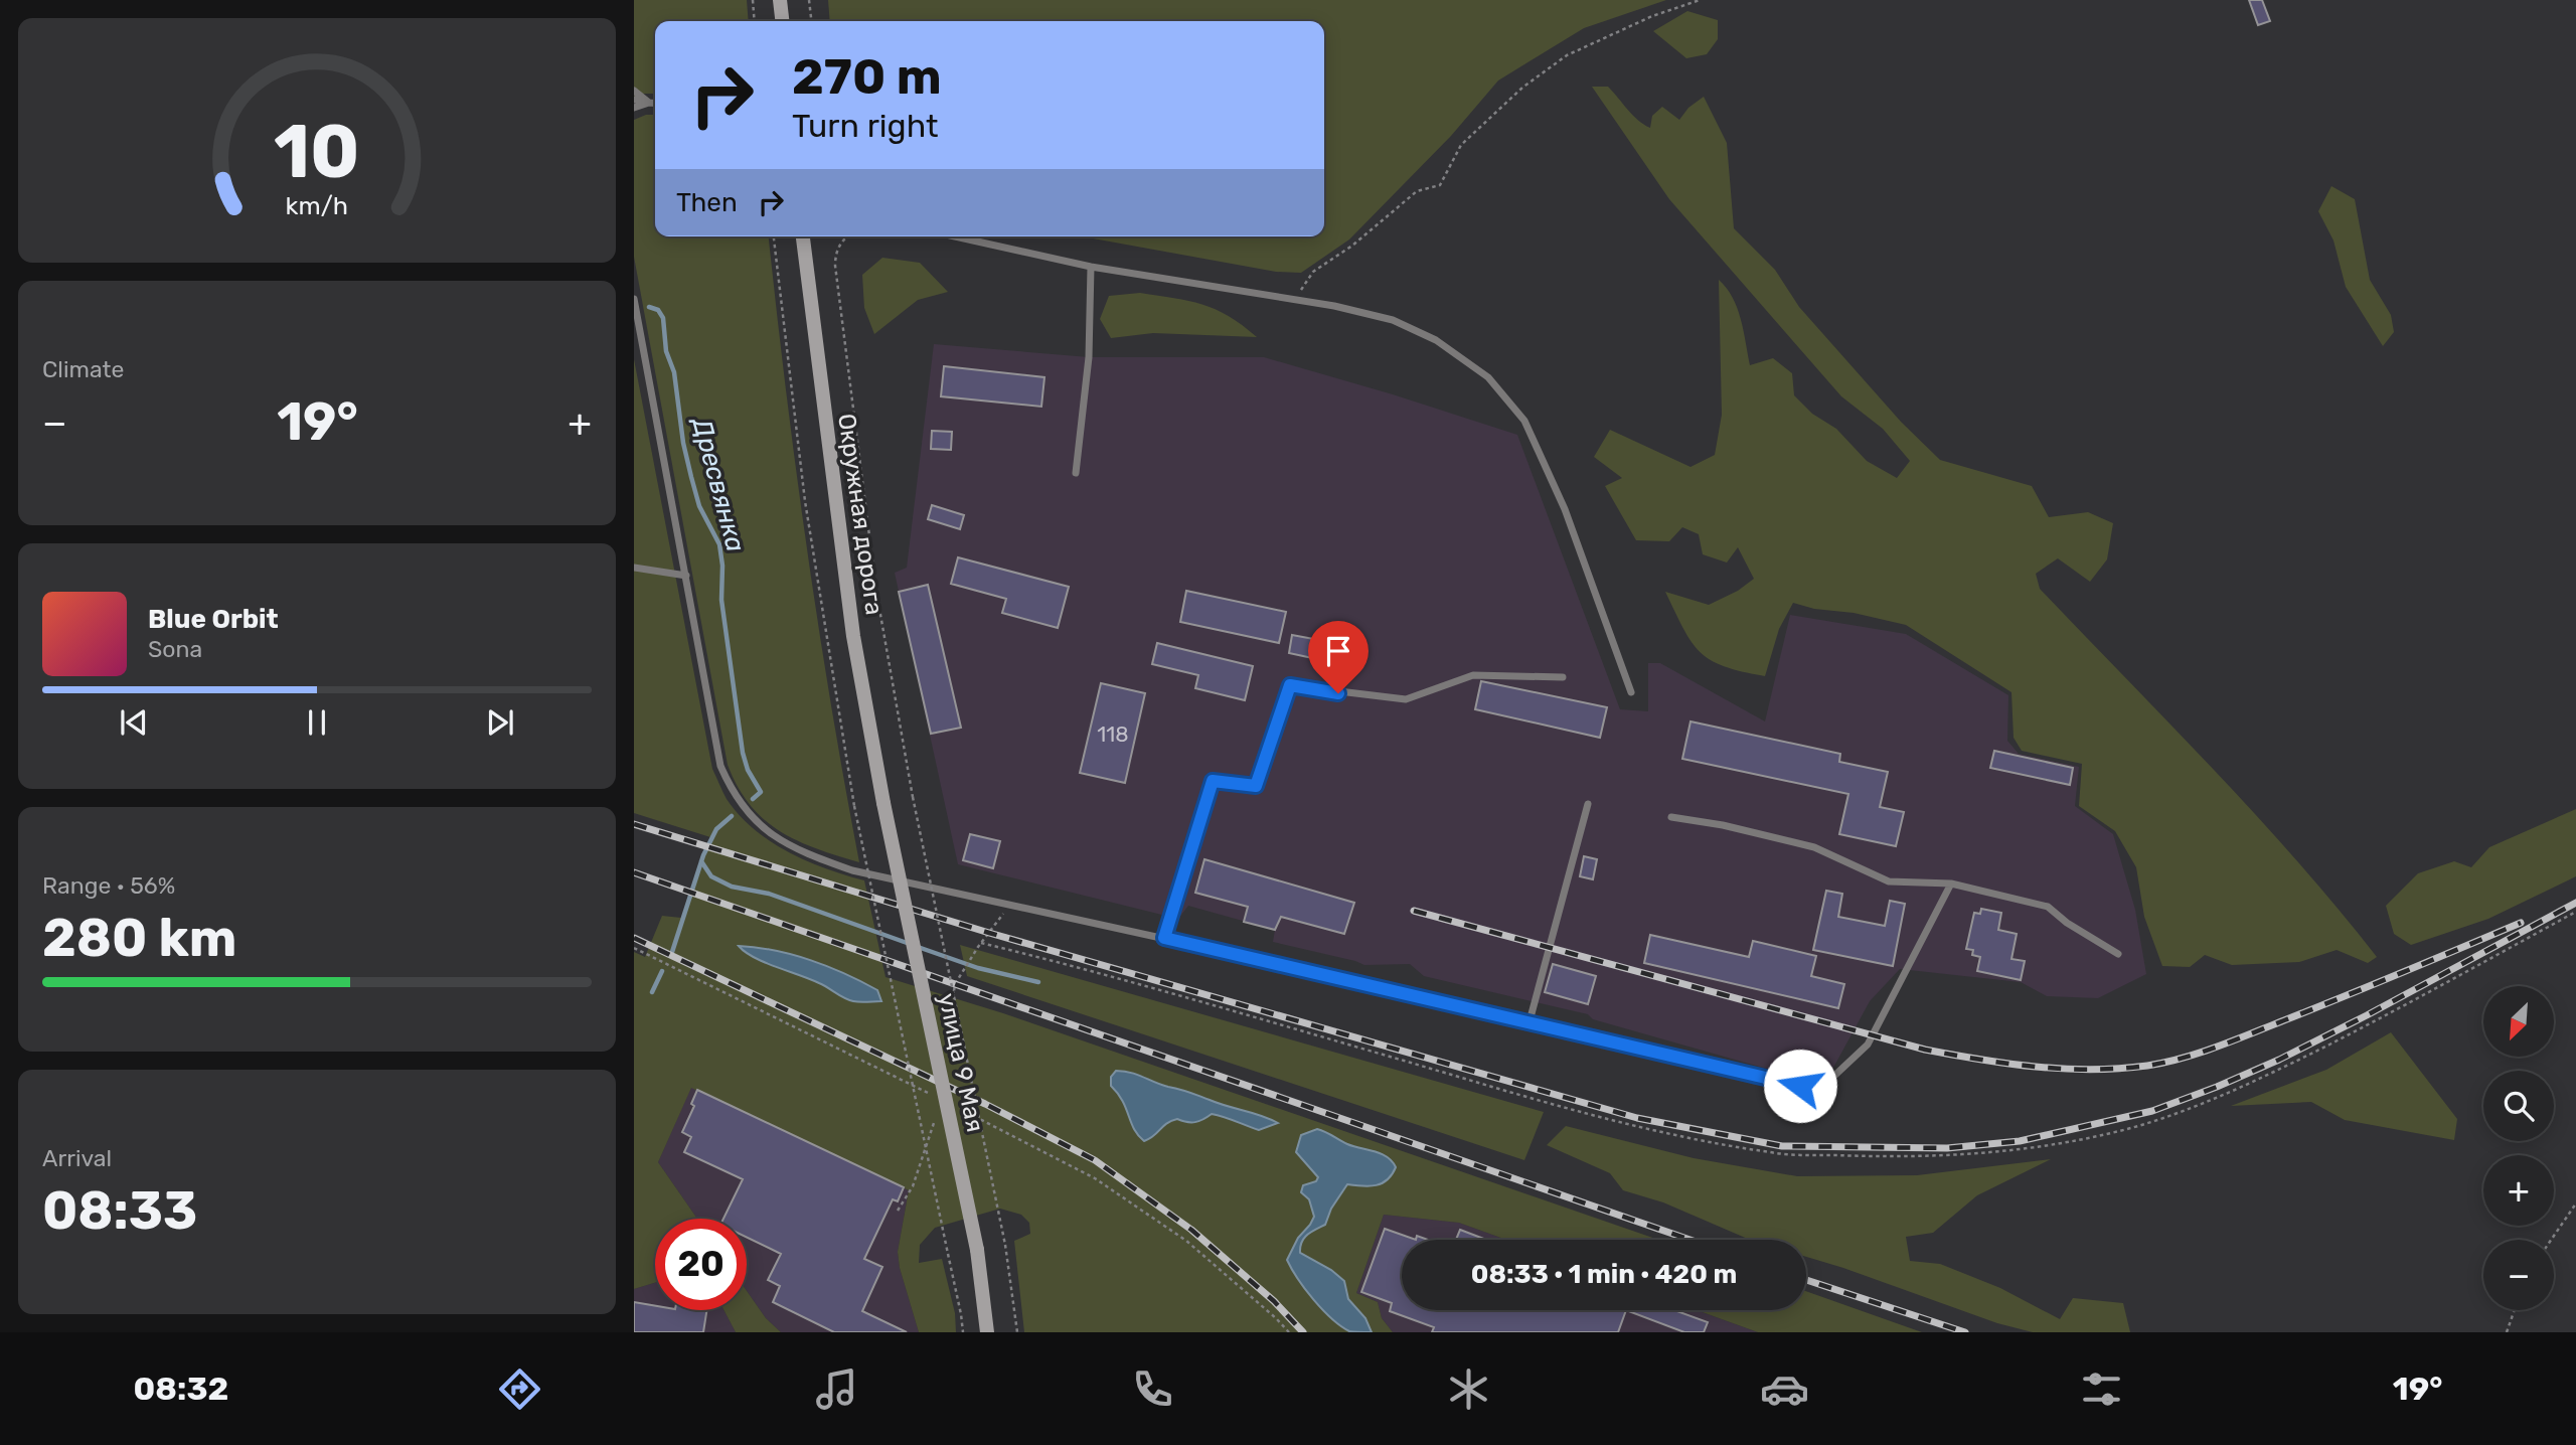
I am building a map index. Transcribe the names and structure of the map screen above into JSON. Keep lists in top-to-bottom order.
{
  "streets": {
    "main road": ["Окружная дорога", "улица 9 Мая"]
  },
  "crossings": [
    ["Окружная дорога", "улица 9 Мая"]
  ],
  "water": ["Дресвянка"],
  "house_numbers": ["118"],
  "north": "bottom left",
  "page": {
    "turn": ["270 m", "Turn right"],
    "then": "Then",
    "tile": [
      "Climate",
      ["Range · 56%", "280 km"],
      ["Arrival", "08:33"]
    ],
    "heat": ["−", "19°", "+"],
    "song": ["Blue Orbit", "Sona"],
    "map_buttons": ["+", "−"],
    "limit": "20",
    "trip": "08:33 · 1 min · 420 m",
    "tabs": ["08:32", "19°"],
    "gauge": ["10", "km/h"]
  }
}
